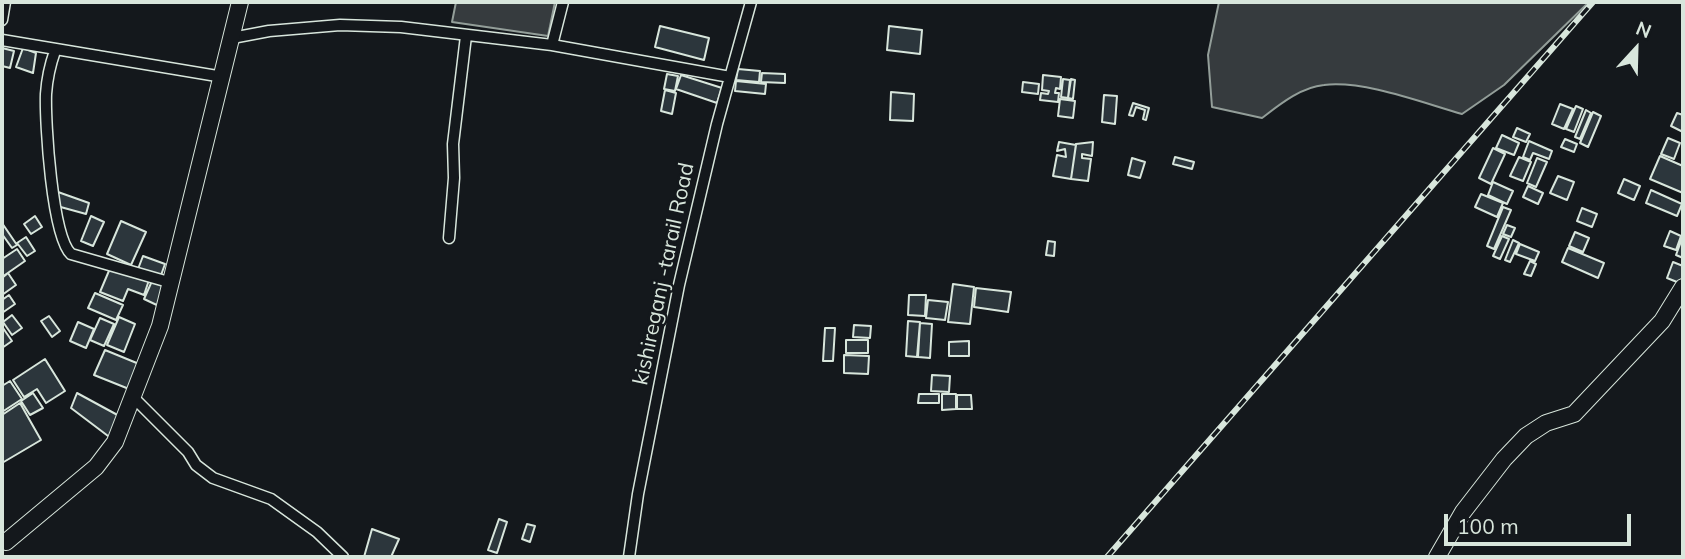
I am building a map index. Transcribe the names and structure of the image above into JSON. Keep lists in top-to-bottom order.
{
  "streets": {
    "street": ["kishireganj -tarail Road"]
  },
  "scale_bar": "100 m",
  "north": "top"
}
